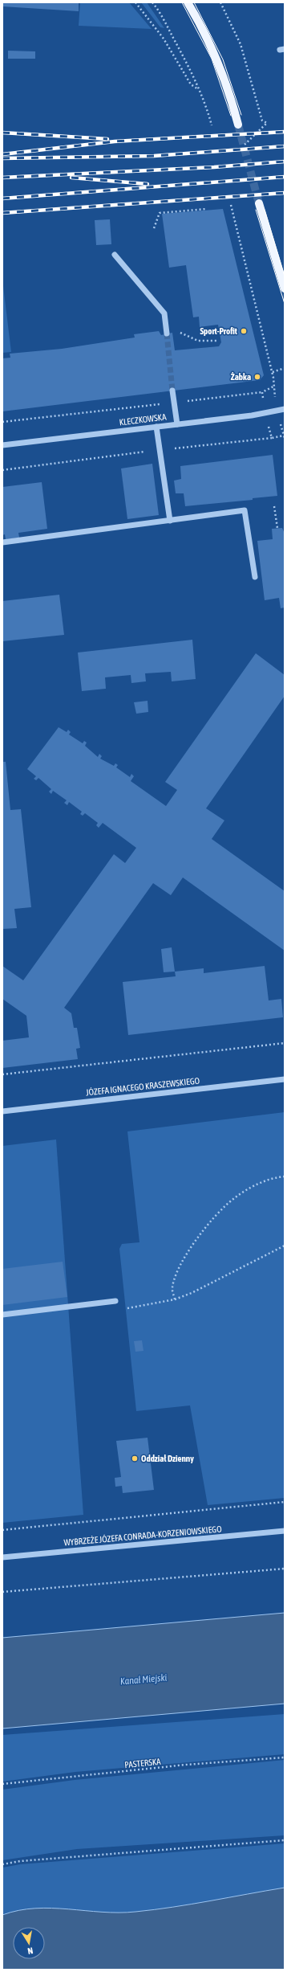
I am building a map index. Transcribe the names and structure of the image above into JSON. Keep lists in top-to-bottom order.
{
  "streets": {
    "street": ["KLECZKOWSKA", "JÓZEFA IGNACEGO KRASZEWSKIEGO", "WYBRZEŻE JÓZEFA CONRADA-KORZENIOWSKIEGO"],
    "path": ["PASTERSKA"]
  },
  "water": ["Kanał Miejski"],
  "places": ["Sport-Profit", "Żabka", "Oddział Dzienny"],
  "north": "bottom"
}
